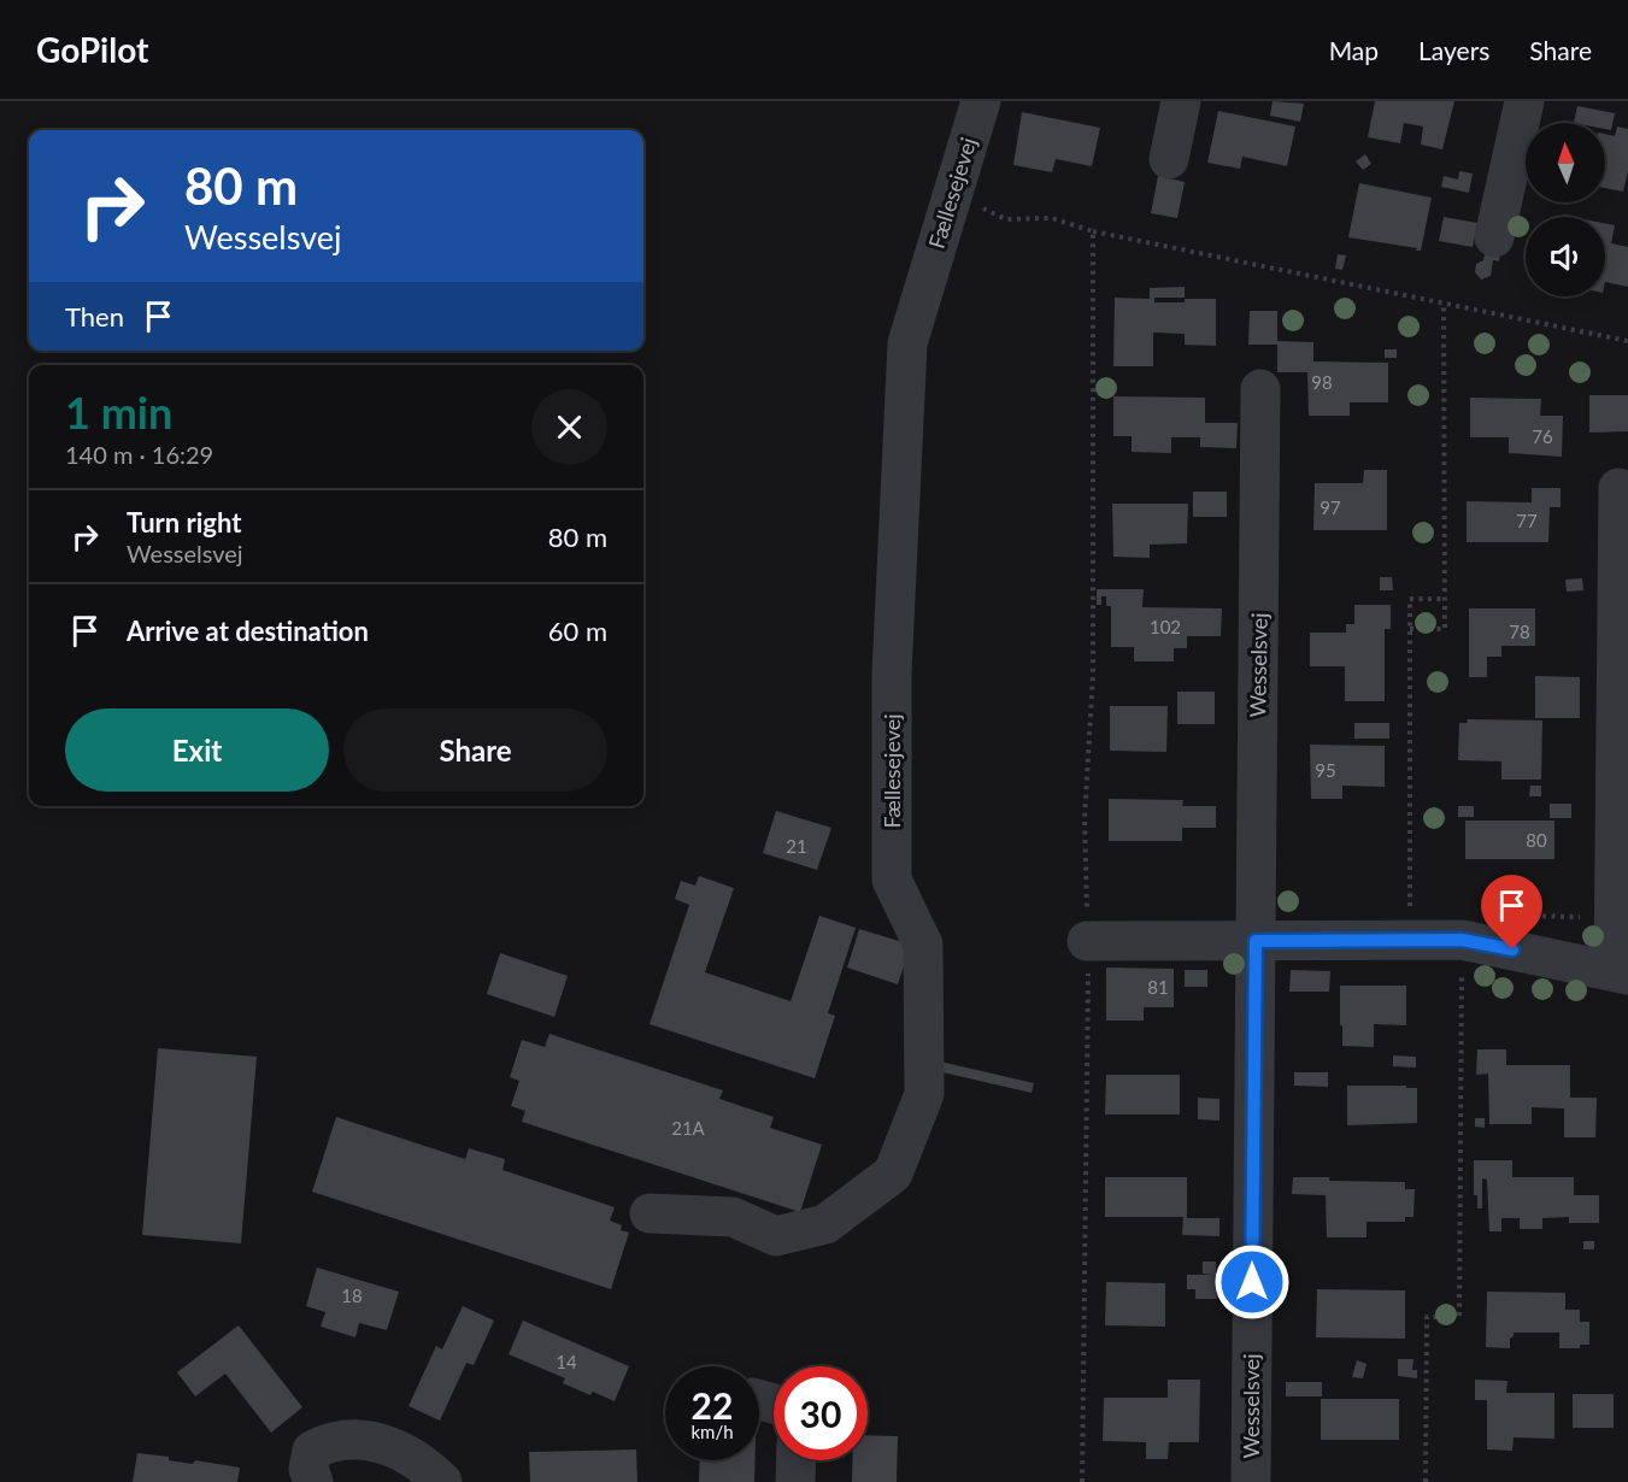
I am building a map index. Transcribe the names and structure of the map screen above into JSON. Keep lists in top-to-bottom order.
{
  "streets": {
    "street": ["Fællesejevej", "Wesselsvej"]
  },
  "house_numbers": [
    "98",
    "76",
    "97",
    "77",
    "102",
    "78",
    "95",
    "80",
    "21",
    "81",
    "21A",
    "18",
    "14"
  ],
  "north": "top",
  "page": {
    "header": "GoPilot",
    "nav": ["Map", "Layers", "Share"],
    "turn": ["80 m", "Wesselsvej"],
    "then": "Then",
    "heading": ["1 min", "140 m · 16:29"],
    "list": [
      {
        "name": "Turn right",
        "note": "Wesselsvej",
        "value": "80 m"
      },
      {
        "name": "Arrive at destination",
        "value": "60 m"
      }
    ],
    "buttons": ["Exit", "Share"],
    "speed": "22 km/h",
    "limit": "30"
  }
}
